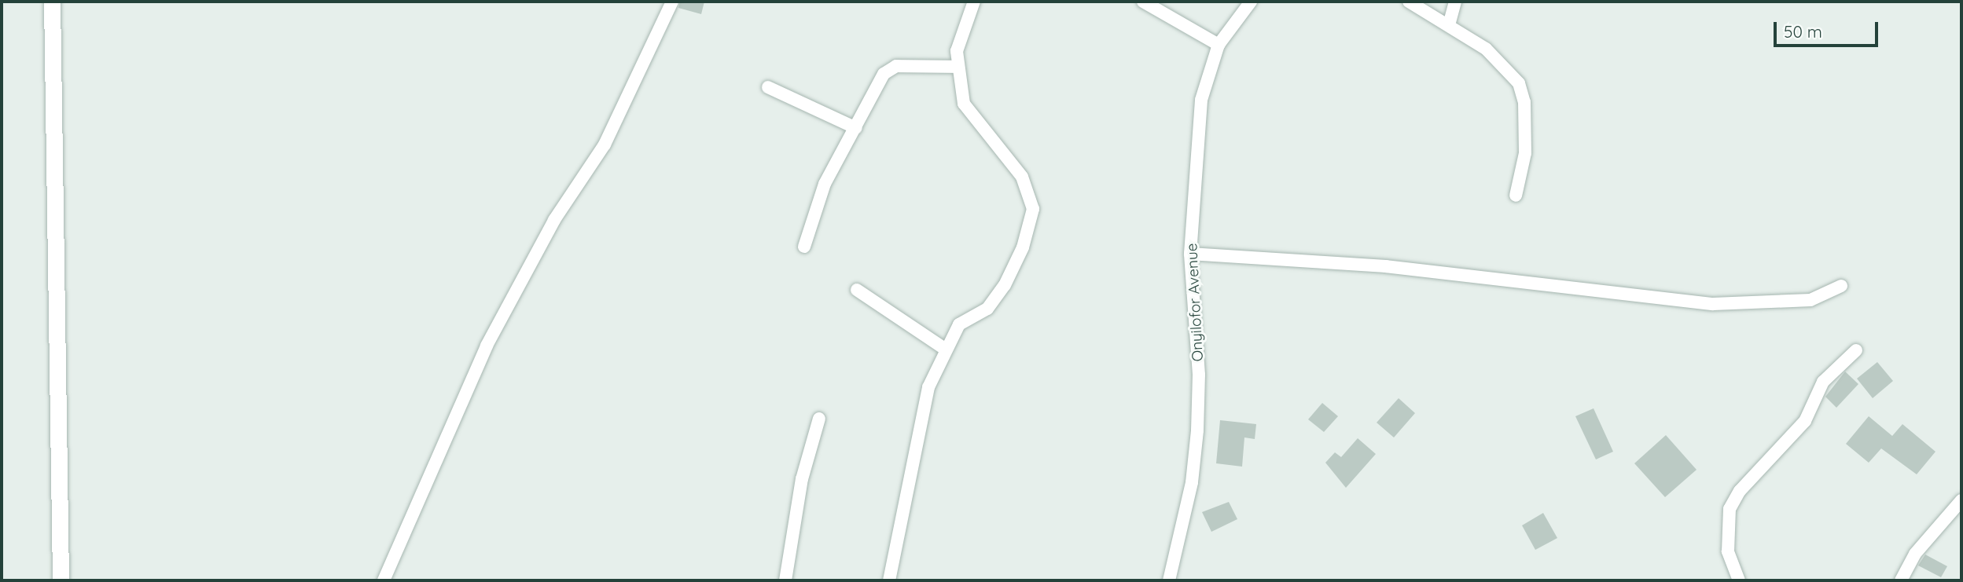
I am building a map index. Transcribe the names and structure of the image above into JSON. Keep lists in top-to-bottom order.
{
  "streets": {
    "street": ["Onyilofor Avenue"]
  },
  "scale_bar": "50 m"
}
